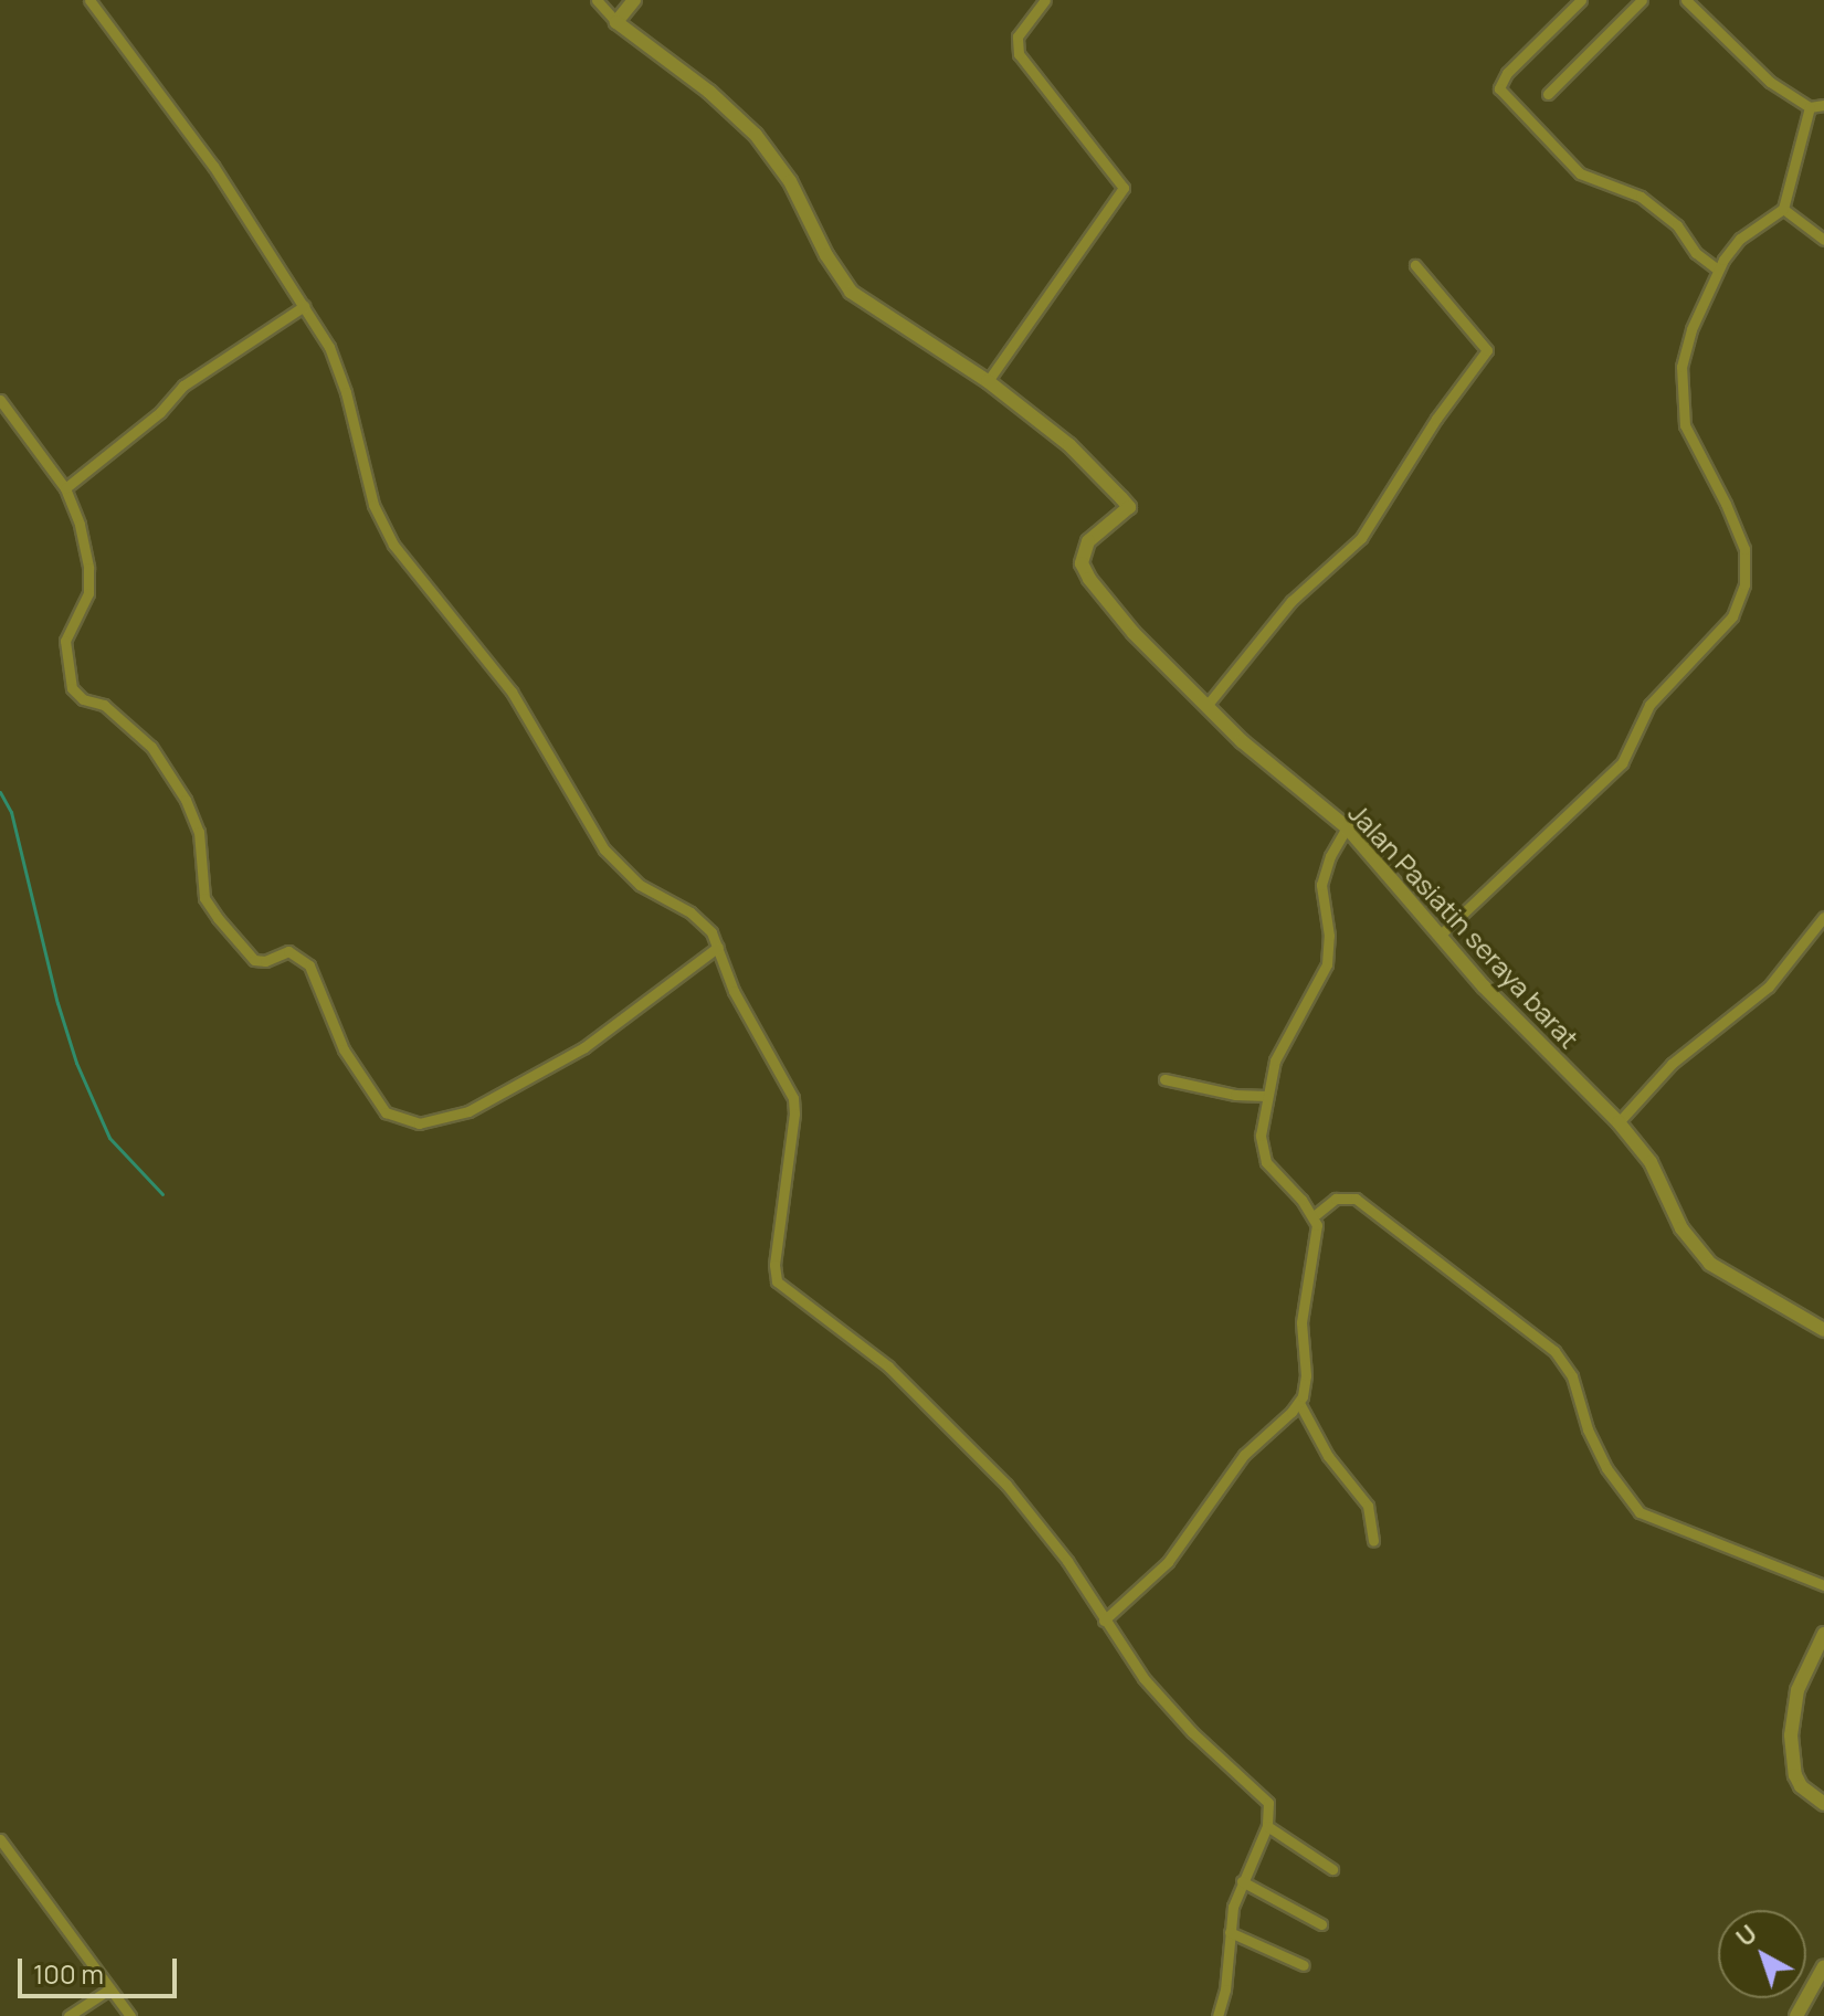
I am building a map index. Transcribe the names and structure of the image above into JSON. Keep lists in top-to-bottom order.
{
  "streets": {
    "street": ["Jalan Pasiatin seraya barat"]
  },
  "scale_bar": "100 m",
  "north": "top left"
}
